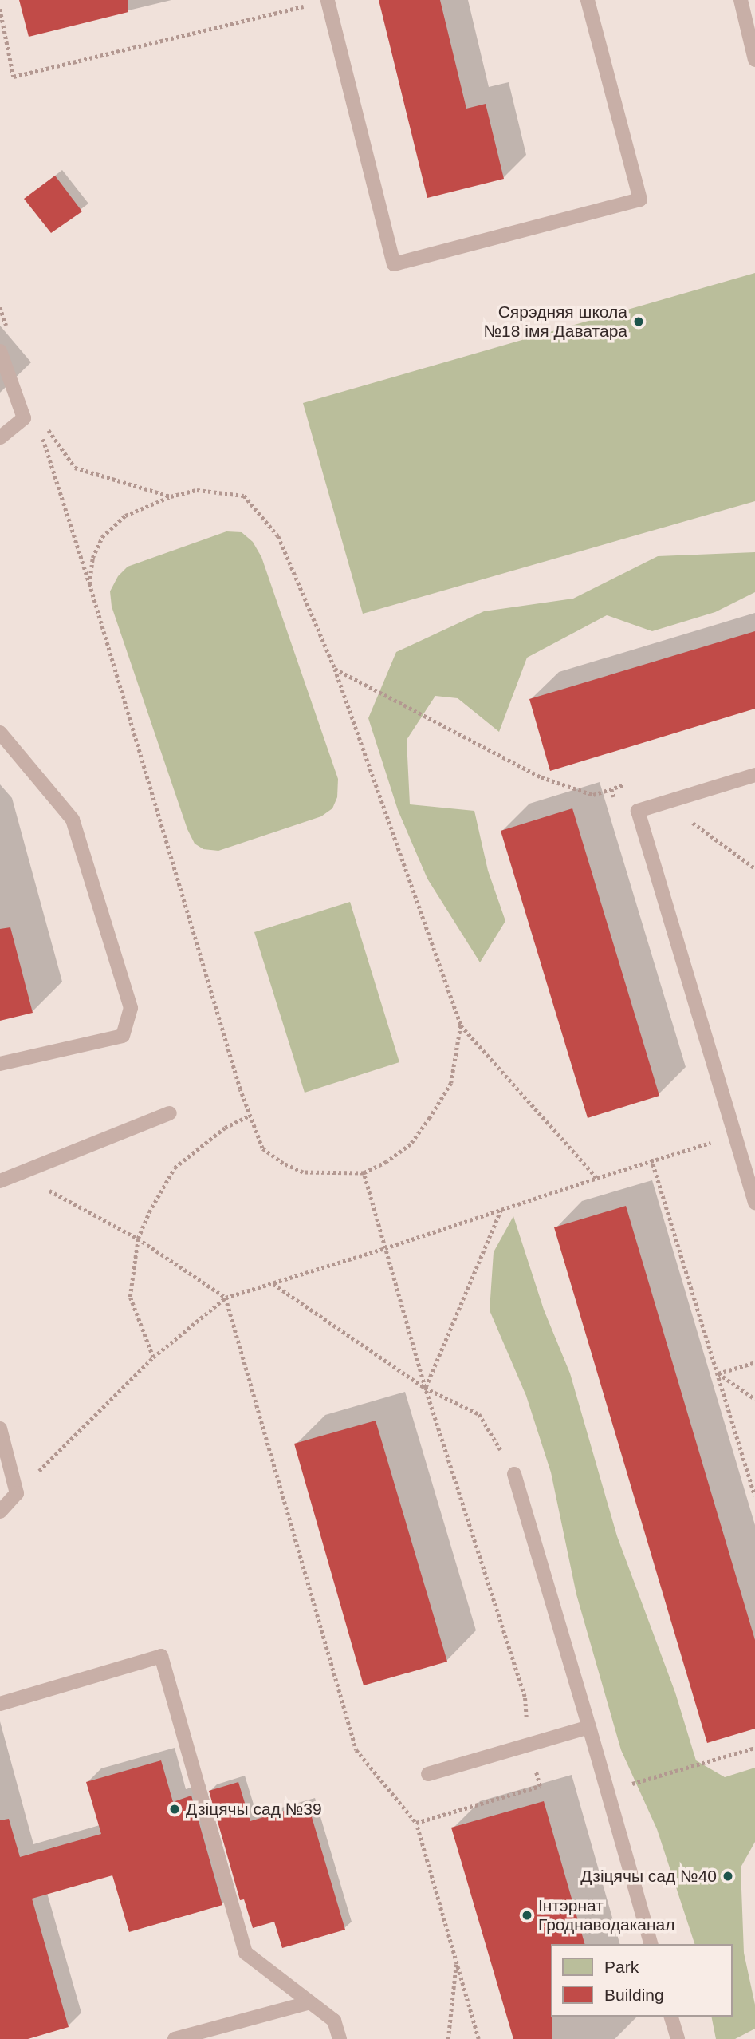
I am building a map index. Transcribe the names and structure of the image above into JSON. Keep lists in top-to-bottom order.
{
  "places": [
    "Сярэдняя школа №18 імя Даватара",
    "Дзіцячы сад №39",
    "Дзіцячы сад №40",
    "Інтэрнат Гроднаводаканал"
  ],
  "legend": ["Park", "Building"]
}
